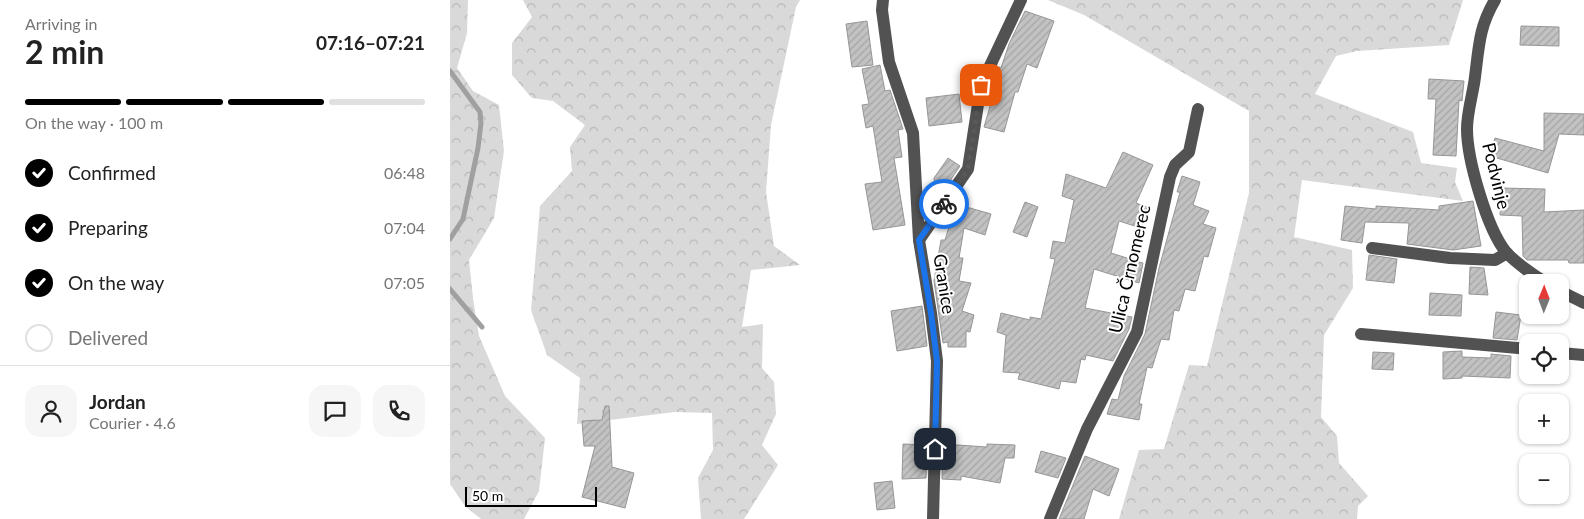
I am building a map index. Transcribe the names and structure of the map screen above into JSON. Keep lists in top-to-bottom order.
{
  "streets": {
    "street": ["Podvinje", "Ulica Črnomerec", "Granice"]
  },
  "scale_bar": "50 m",
  "north": "top",
  "page": {
    "heading": ["2 min", "Arriving in", "07:16–07:21"],
    "panel": ["Jordan", "Courier · 4.6"],
    "bar": "On the way · 100 m",
    "list": [
      ["Confirmed", "06:48"],
      ["Preparing", "07:04"],
      ["On the way", "07:05"],
      "Delivered"
    ],
    "map_buttons": ["+", "−"],
    "scale": "50 m"
  }
}
